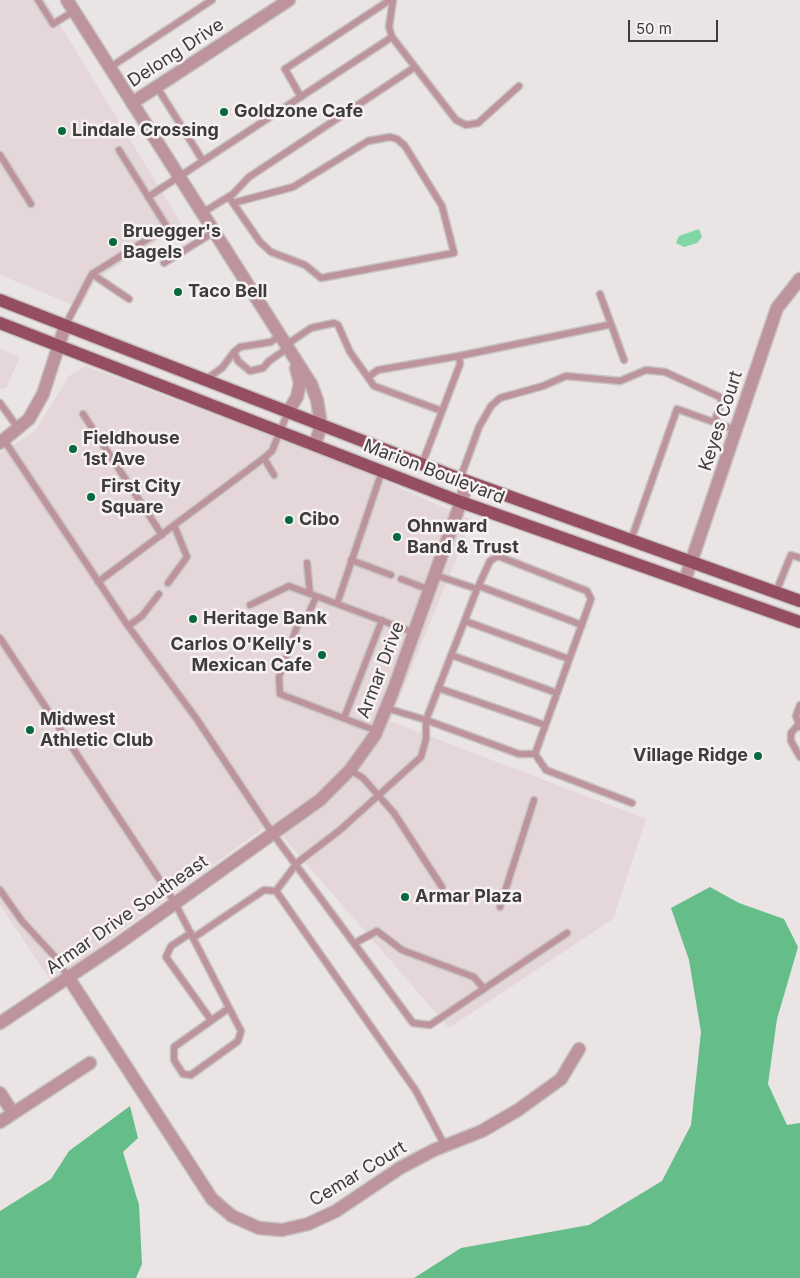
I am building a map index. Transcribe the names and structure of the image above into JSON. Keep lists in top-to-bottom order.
{
  "streets": {
    "main road": ["Marion Boulevard"],
    "street": [
      "Delong Drive",
      "Keyes Court",
      "Armar Drive",
      "Armar Drive Southeast",
      "Cemar Court"
    ]
  },
  "crossings": [
    ["Keyes Court", "Marion Boulevard"],
    ["Marion Boulevard", "Armar Drive"],
    ["Armar Drive", "Armar Drive Southeast"],
    ["Armar Drive Southeast", "Cemar Court"]
  ],
  "places": [
    "Goldzone Cafe",
    "Lindale Crossing",
    "Bruegger's Bagels",
    "Taco Bell",
    "Fieldhouse 1st Ave",
    "First City Square",
    "Cibo",
    "Ohnward Band & Trust",
    "Heritage Bank",
    "Carlos O'Kelly's Mexican Cafe",
    "Midwest Athletic Club",
    "Village Ridge",
    "Armar Plaza"
  ],
  "scale_bar": "50 m"
}
